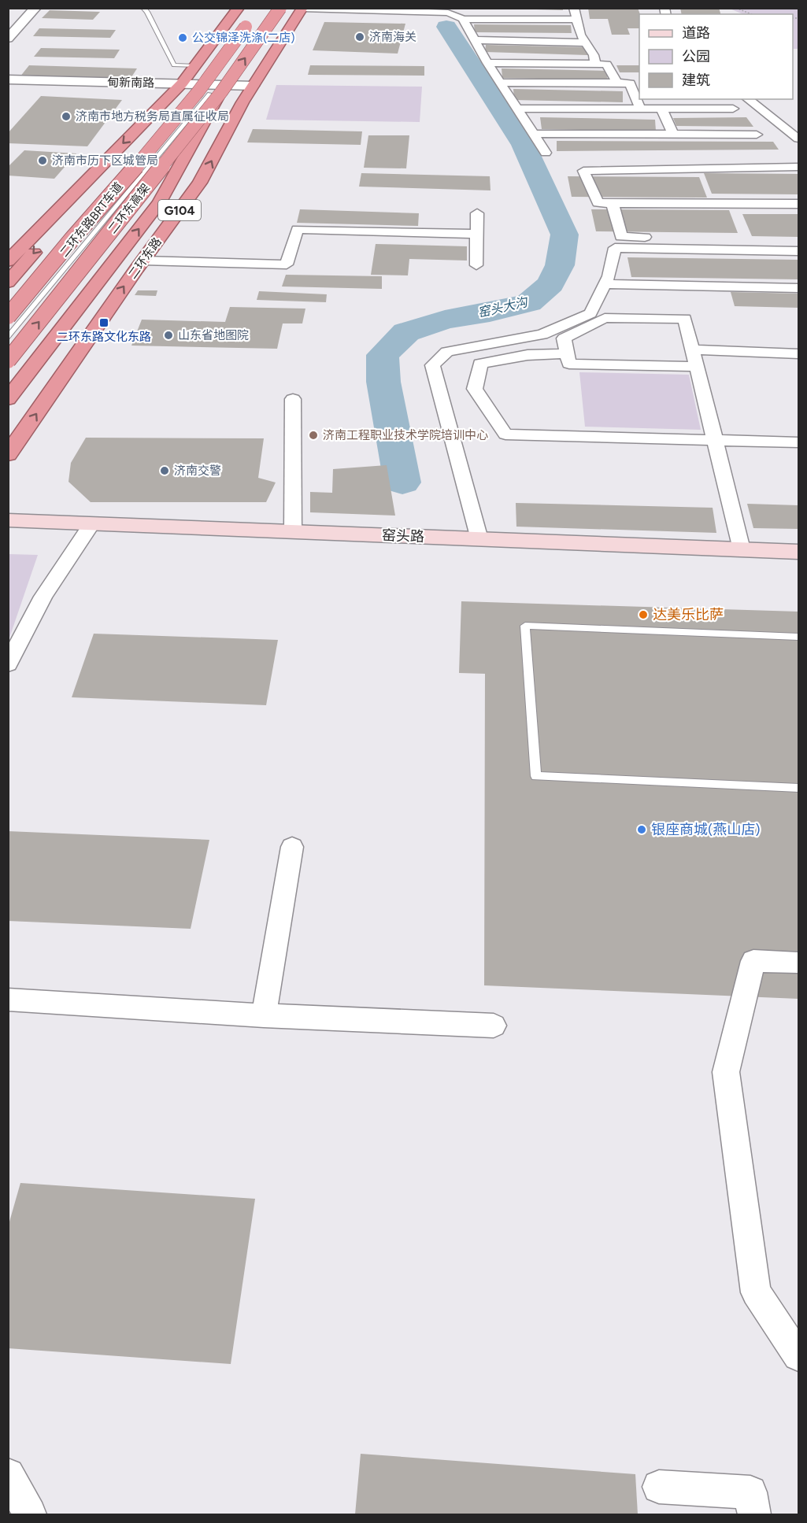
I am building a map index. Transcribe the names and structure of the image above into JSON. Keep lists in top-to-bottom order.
{
  "streets": {
    "highway": ["二环东高架", "G104", "二环东路"],
    "main road": ["窑头路"],
    "street": ["甸新南路"],
    "lane": ["二环东路BRT车道"]
  },
  "crossings": [
    ["甸新南路", "二环东路"],
    ["二环东高架", "二环东路BRT车道"]
  ],
  "water": ["窑头大沟"],
  "places": {
    "other": [
      "济南海关",
      "公交锦泽洗涤(二店)",
      "济南市地方税务局直属征收局",
      "济南市历下区城管局",
      "山东省地图院",
      "济南工程职业技术学院培训中心",
      "济南交警",
      "达美乐比萨",
      "银座商城(燕山店)"
    ],
    "transit": ["二环东路文化东路"]
  },
  "legend": ["道路", "公园", "建筑"]
}
